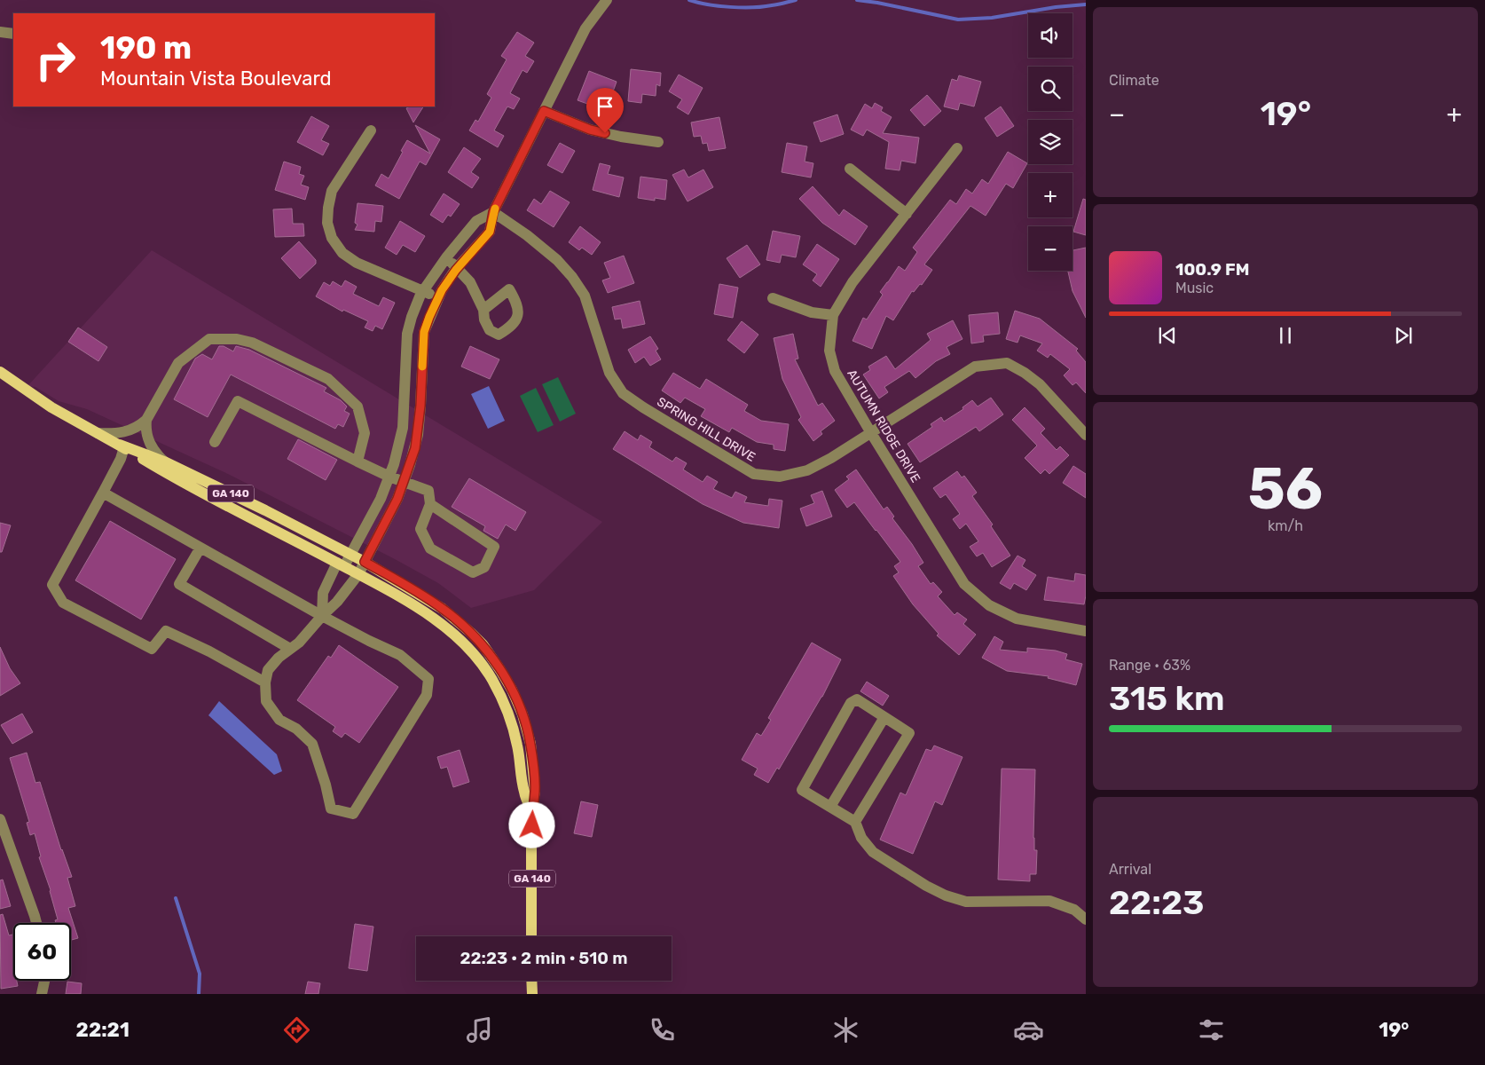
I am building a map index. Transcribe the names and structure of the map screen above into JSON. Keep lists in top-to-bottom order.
{
  "streets": {
    "main road": ["GA 140"],
    "street": ["AUTUMN RIDGE DRIVE", "SPRING HILL DRIVE"]
  },
  "crossings": [
    ["AUTUMN RIDGE DRIVE", "SPRING HILL DRIVE"]
  ],
  "page": {
    "tile": [
      "Climate",
      ["56", "km/h"],
      ["Range · 63%", "315 km"],
      ["Arrival", "22:23"]
    ],
    "map_buttons": ["+", "−"],
    "turn": ["190 m", "Mountain Vista Boulevard"],
    "heat": ["−", "19°", "+"],
    "song": ["100.9 FM", "Music"],
    "limit": "60",
    "trip": "22:23 · 2 min · 510 m",
    "tabs": ["22:21", "19°"]
  }
}
